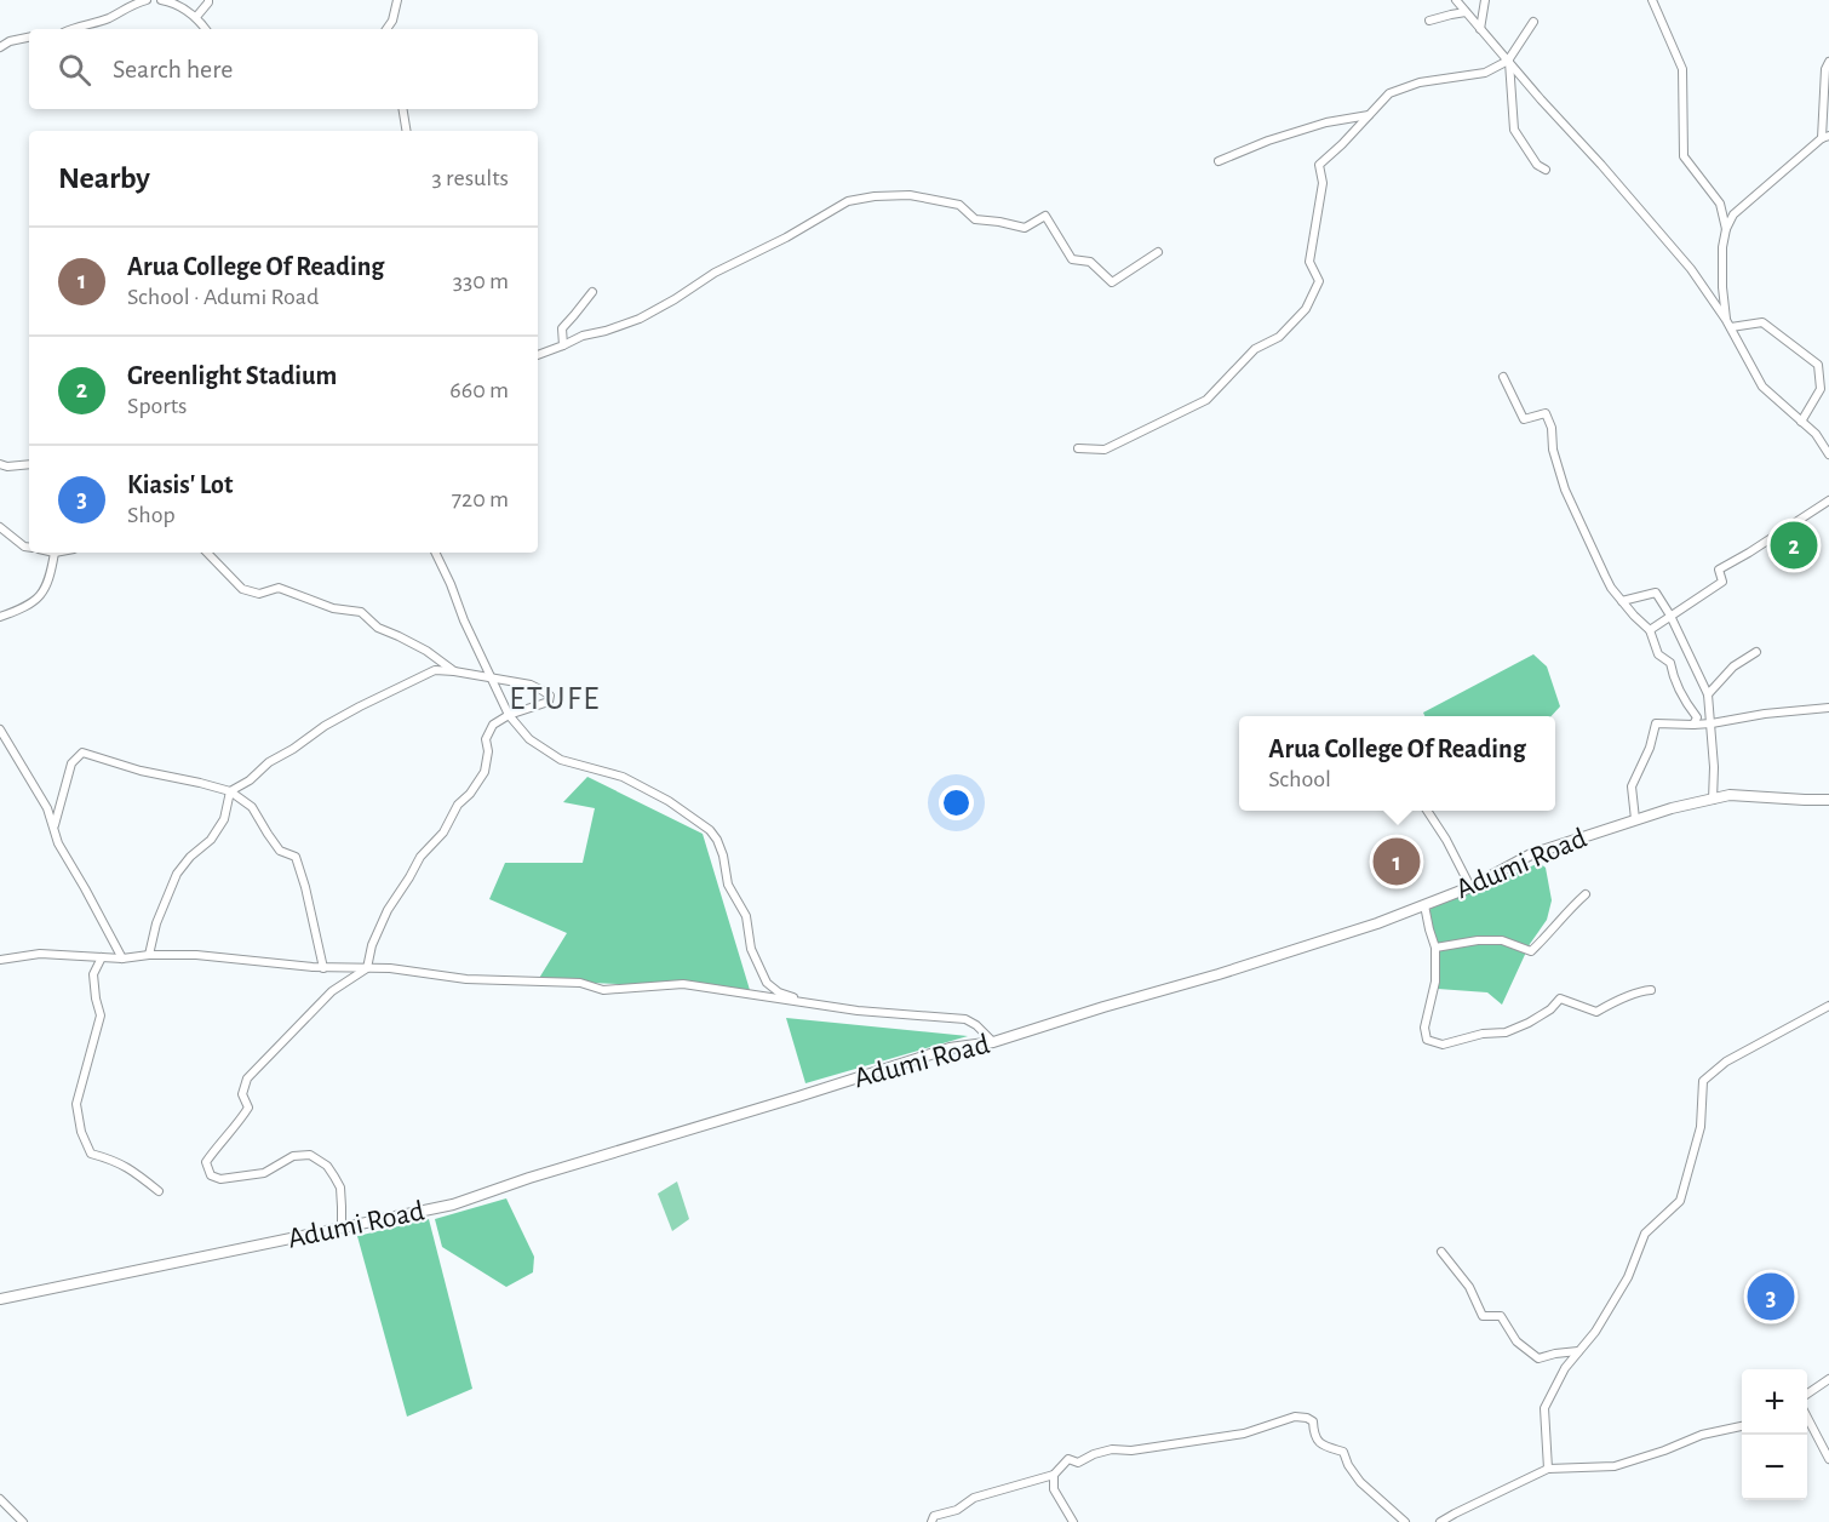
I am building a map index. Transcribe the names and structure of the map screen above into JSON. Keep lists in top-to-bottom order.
{
  "streets": {
    "main road": ["Adumi Road"]
  },
  "districts": ["ETUFE"],
  "page": {
    "search": "Search here",
    "heading": ["Nearby", "3 results"],
    "list": [
      {
        "mark": "1",
        "name": "Arua College Of Reading",
        "note": "School · Adumi Road",
        "value": "330 m"
      },
      {
        "mark": "2",
        "name": "Greenlight Stadium",
        "note": "Sports",
        "value": "660 m"
      },
      {
        "mark": "3",
        "name": "Kiasis' Lot",
        "note": "Shop",
        "value": "720 m"
      }
    ],
    "pins": ["2", "1", "3"],
    "popup": ["Arua College Of Reading", "School"],
    "map_buttons": ["+", "−"]
  }
}
